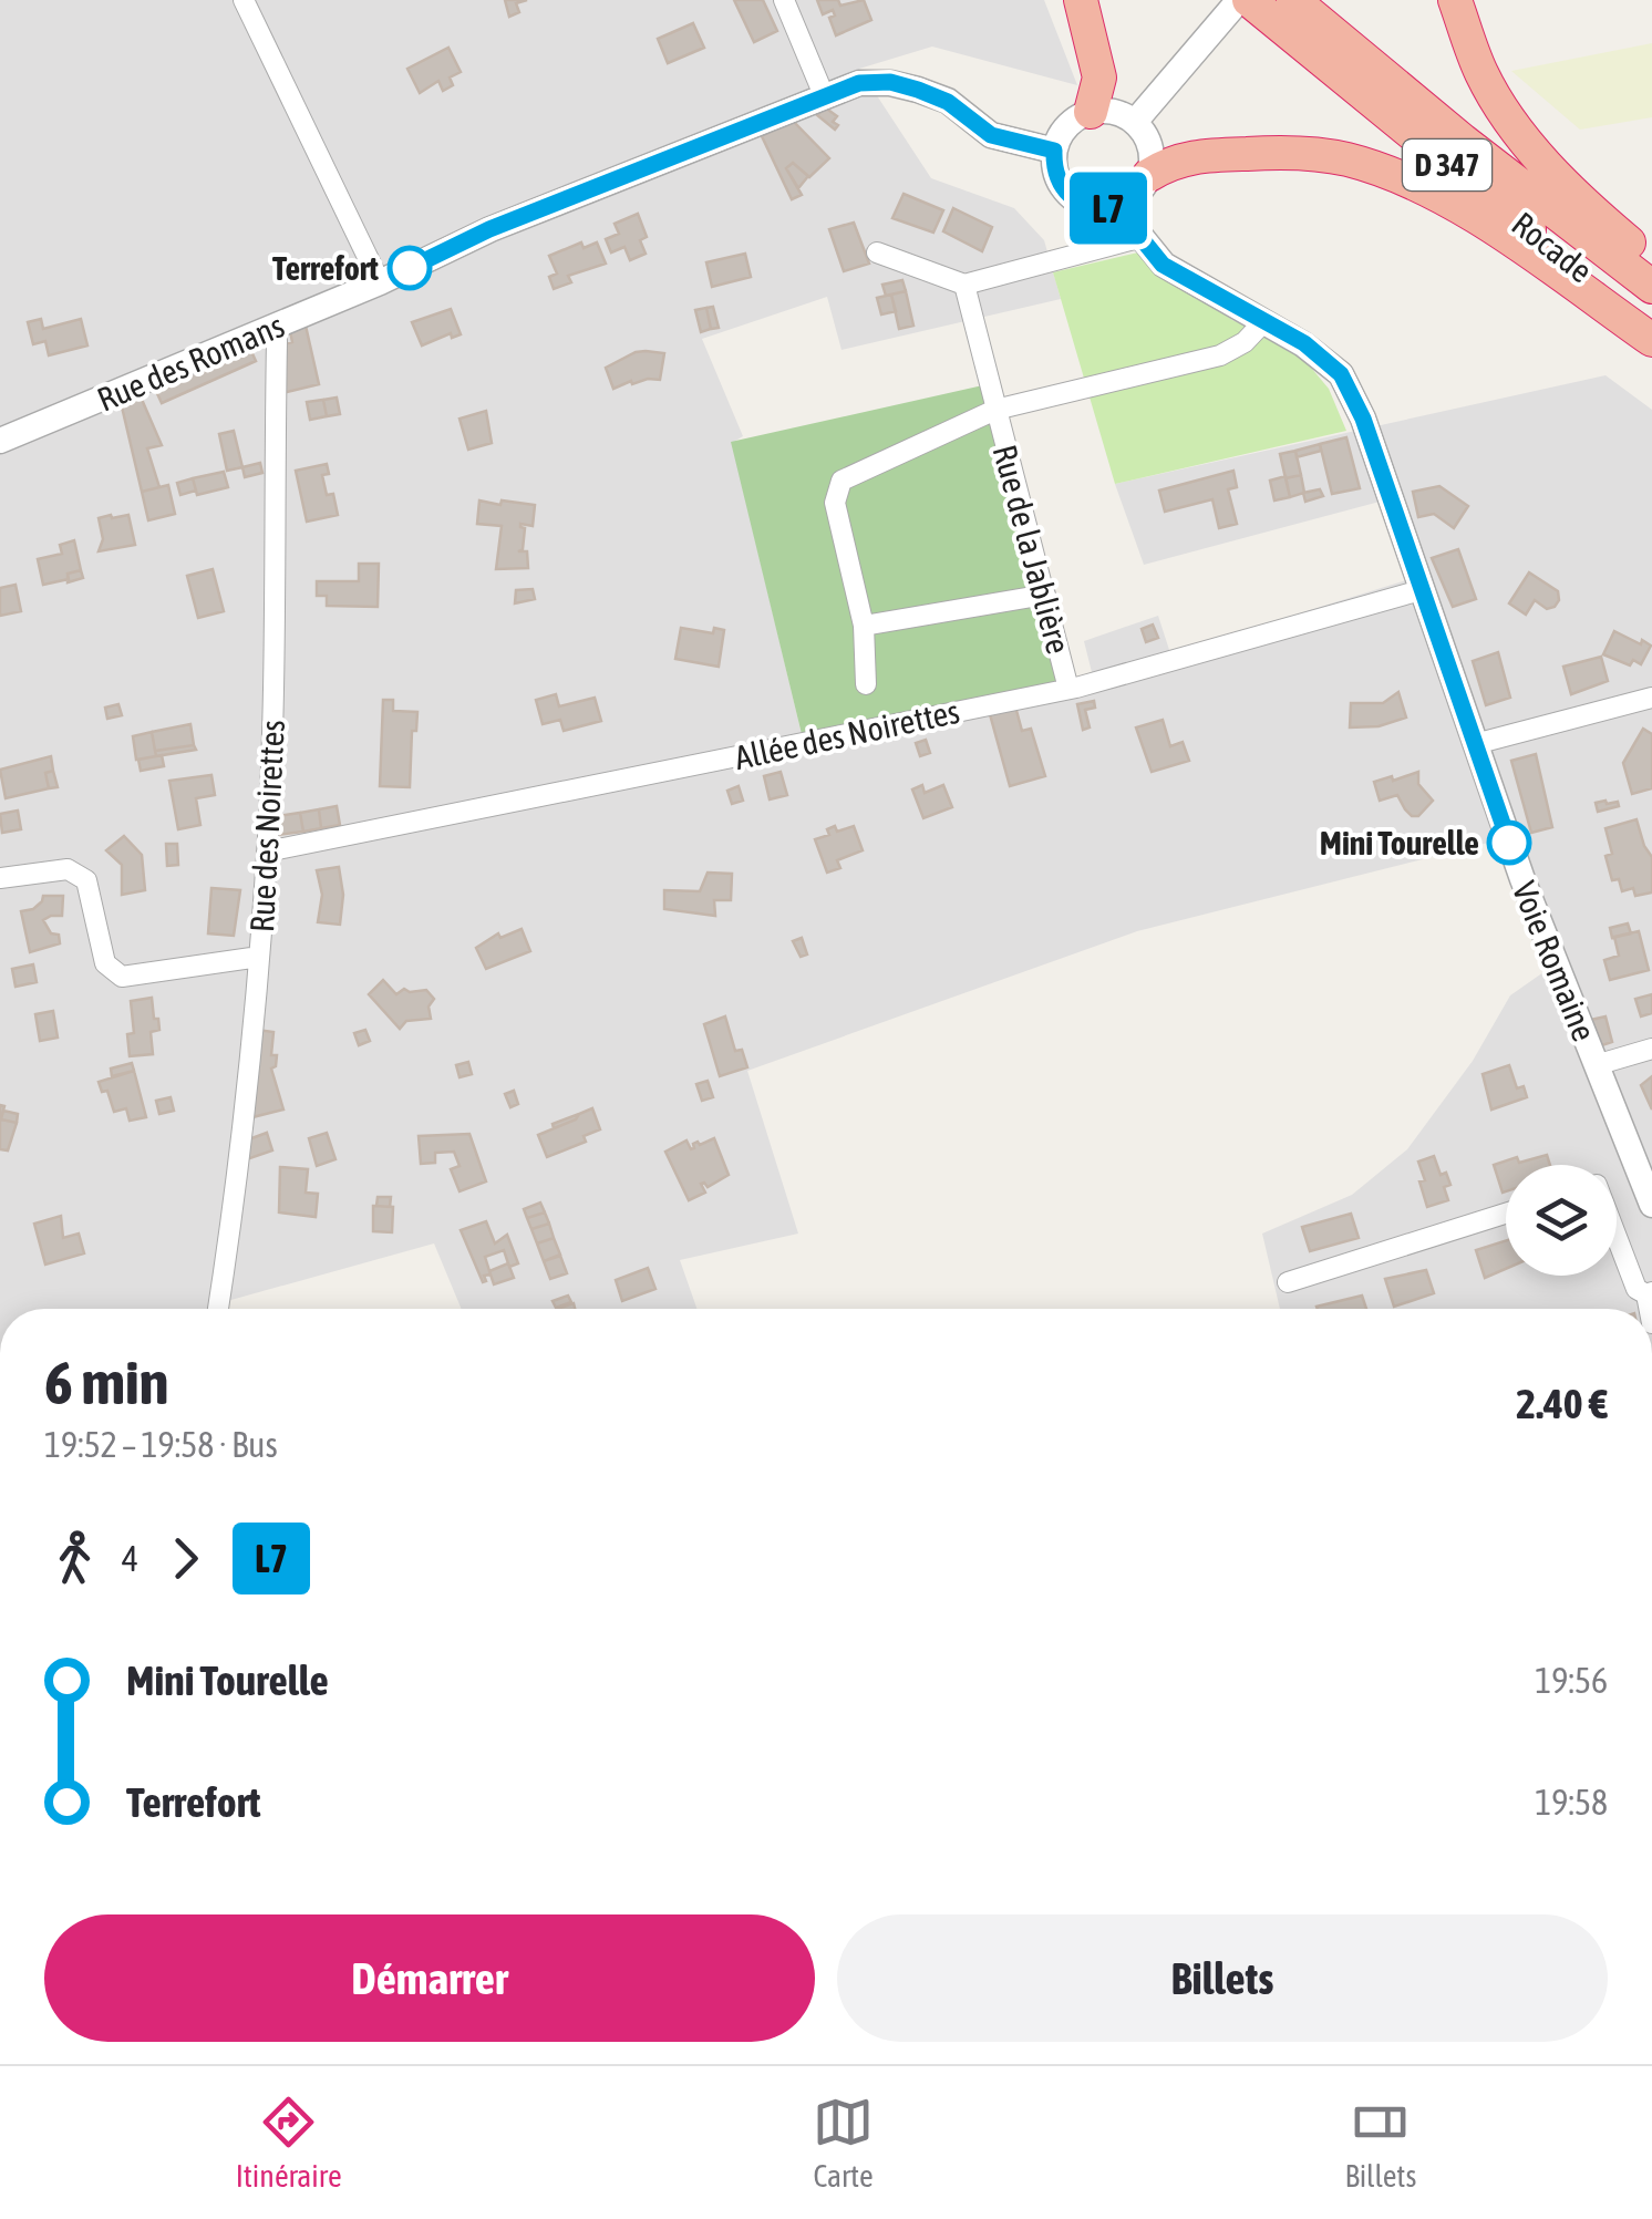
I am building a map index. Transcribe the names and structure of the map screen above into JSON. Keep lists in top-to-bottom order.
{
  "streets": {
    "highway": ["D 347", "Rocade"],
    "street": [
      "Rue des Romans",
      "Rue de la Jablière",
      "Allée des Noirettes",
      "Rue des Noirettes",
      "Voie Romaine"
    ]
  },
  "crossings": [
    ["Rue des Romans", "Rue des Noirettes"],
    ["Rue des Romans", "Voie Romaine"],
    ["Rue de la Jablière", "Allée des Noirettes"],
    ["Allée des Noirettes", "Rue des Noirettes"],
    ["Allée des Noirettes", "Voie Romaine"]
  ],
  "places": ["Terrefort", "Mini Tourelle"],
  "lines": ["bus line L7"],
  "page": {
    "on_map": "L7",
    "heading": ["6 min", "19:52 – 19:58 · Bus", "2.40 €"],
    "legs": ["4", "L7"],
    "list": [
      {
        "name": "Mini Tourelle",
        "value": "19:56"
      },
      {
        "name": "Terrefort",
        "value": "19:58"
      }
    ],
    "buttons": ["Démarrer", "Billets"],
    "tabs": ["Itinéraire", "Carte", "Billets"]
  }
}
